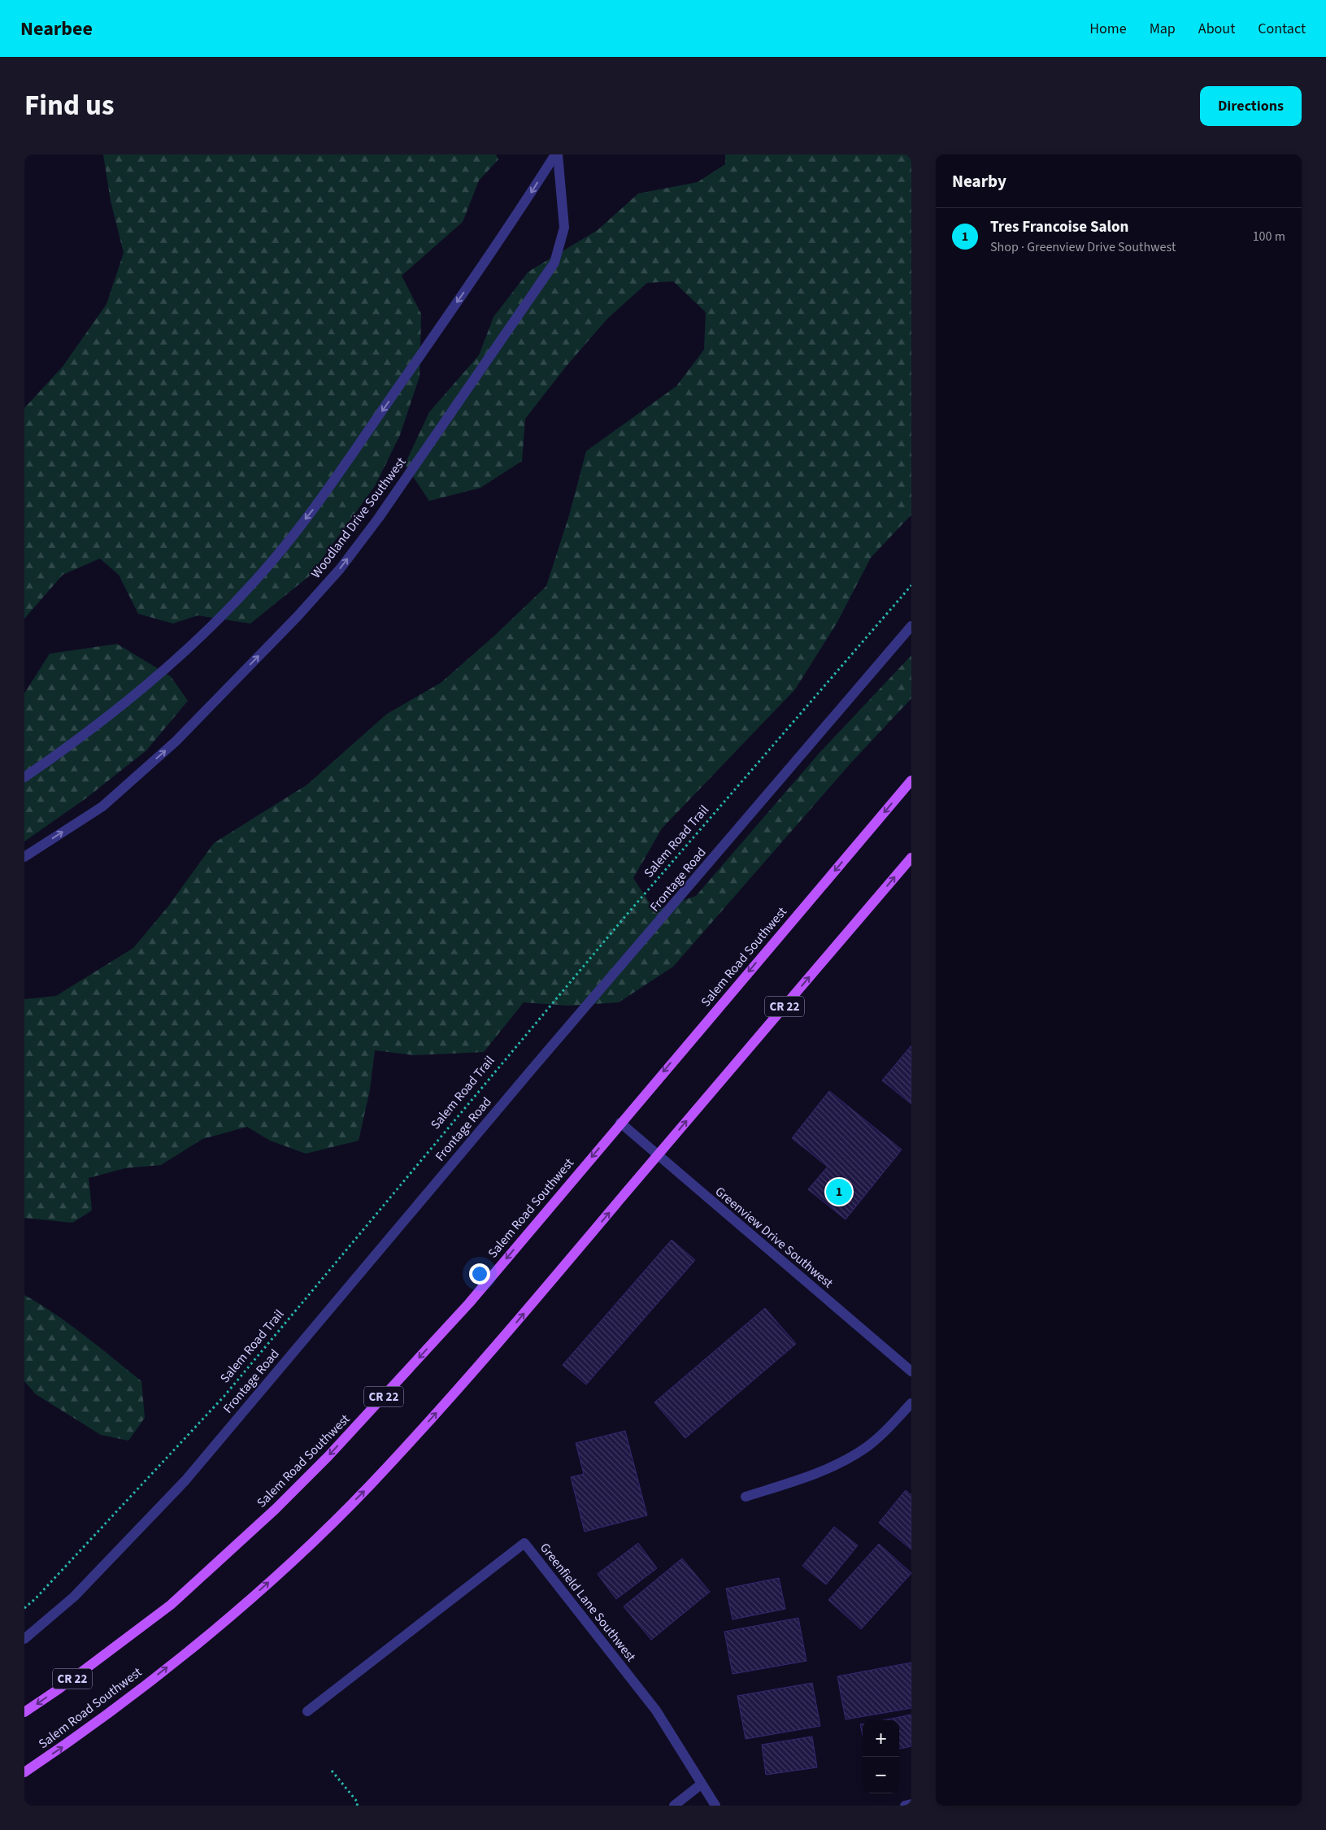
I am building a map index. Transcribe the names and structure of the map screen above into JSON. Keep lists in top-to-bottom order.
{
  "streets": {
    "main road": ["Salem Road Southwest", "CR 22"],
    "street": [
      "Woodland Drive Southwest",
      "Frontage Road",
      "Greenview Drive Southwest",
      "Greenfield Lane Southwest"
    ],
    "path": ["Salem Road Trail"]
  },
  "crossings": [
    ["Salem Road Southwest", "Greenview Drive Southwest"]
  ],
  "page": {
    "header": "Nearbee",
    "nav": [
      "Home",
      "Map",
      "About",
      "Contact"
    ],
    "title": "Find us",
    "buttons": "Directions",
    "heading": "Nearby",
    "list": [
      {
        "mark": "1",
        "name": "Tres Francoise Salon",
        "note": "Shop · Greenview Drive Southwest",
        "value": "100 m"
      }
    ],
    "pins": "1",
    "map_buttons": ["+", "−"]
  }
}
